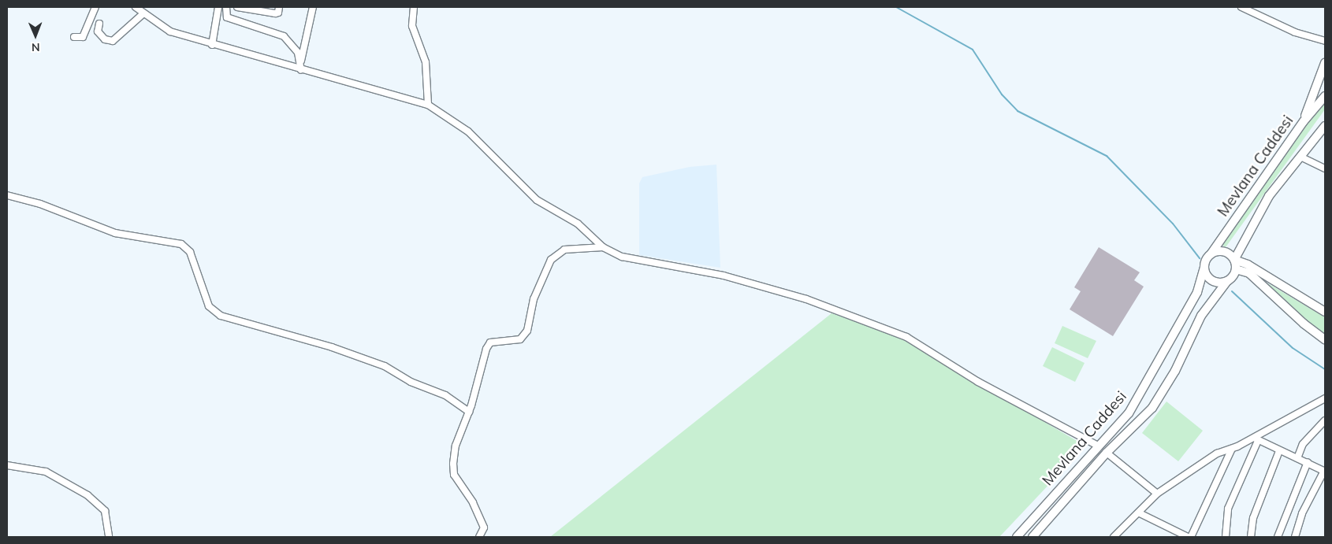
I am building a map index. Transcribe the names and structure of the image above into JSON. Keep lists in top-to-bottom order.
{
  "streets": {
    "main road": ["Mevlana Caddesi"]
  },
  "north": "bottom"
}
